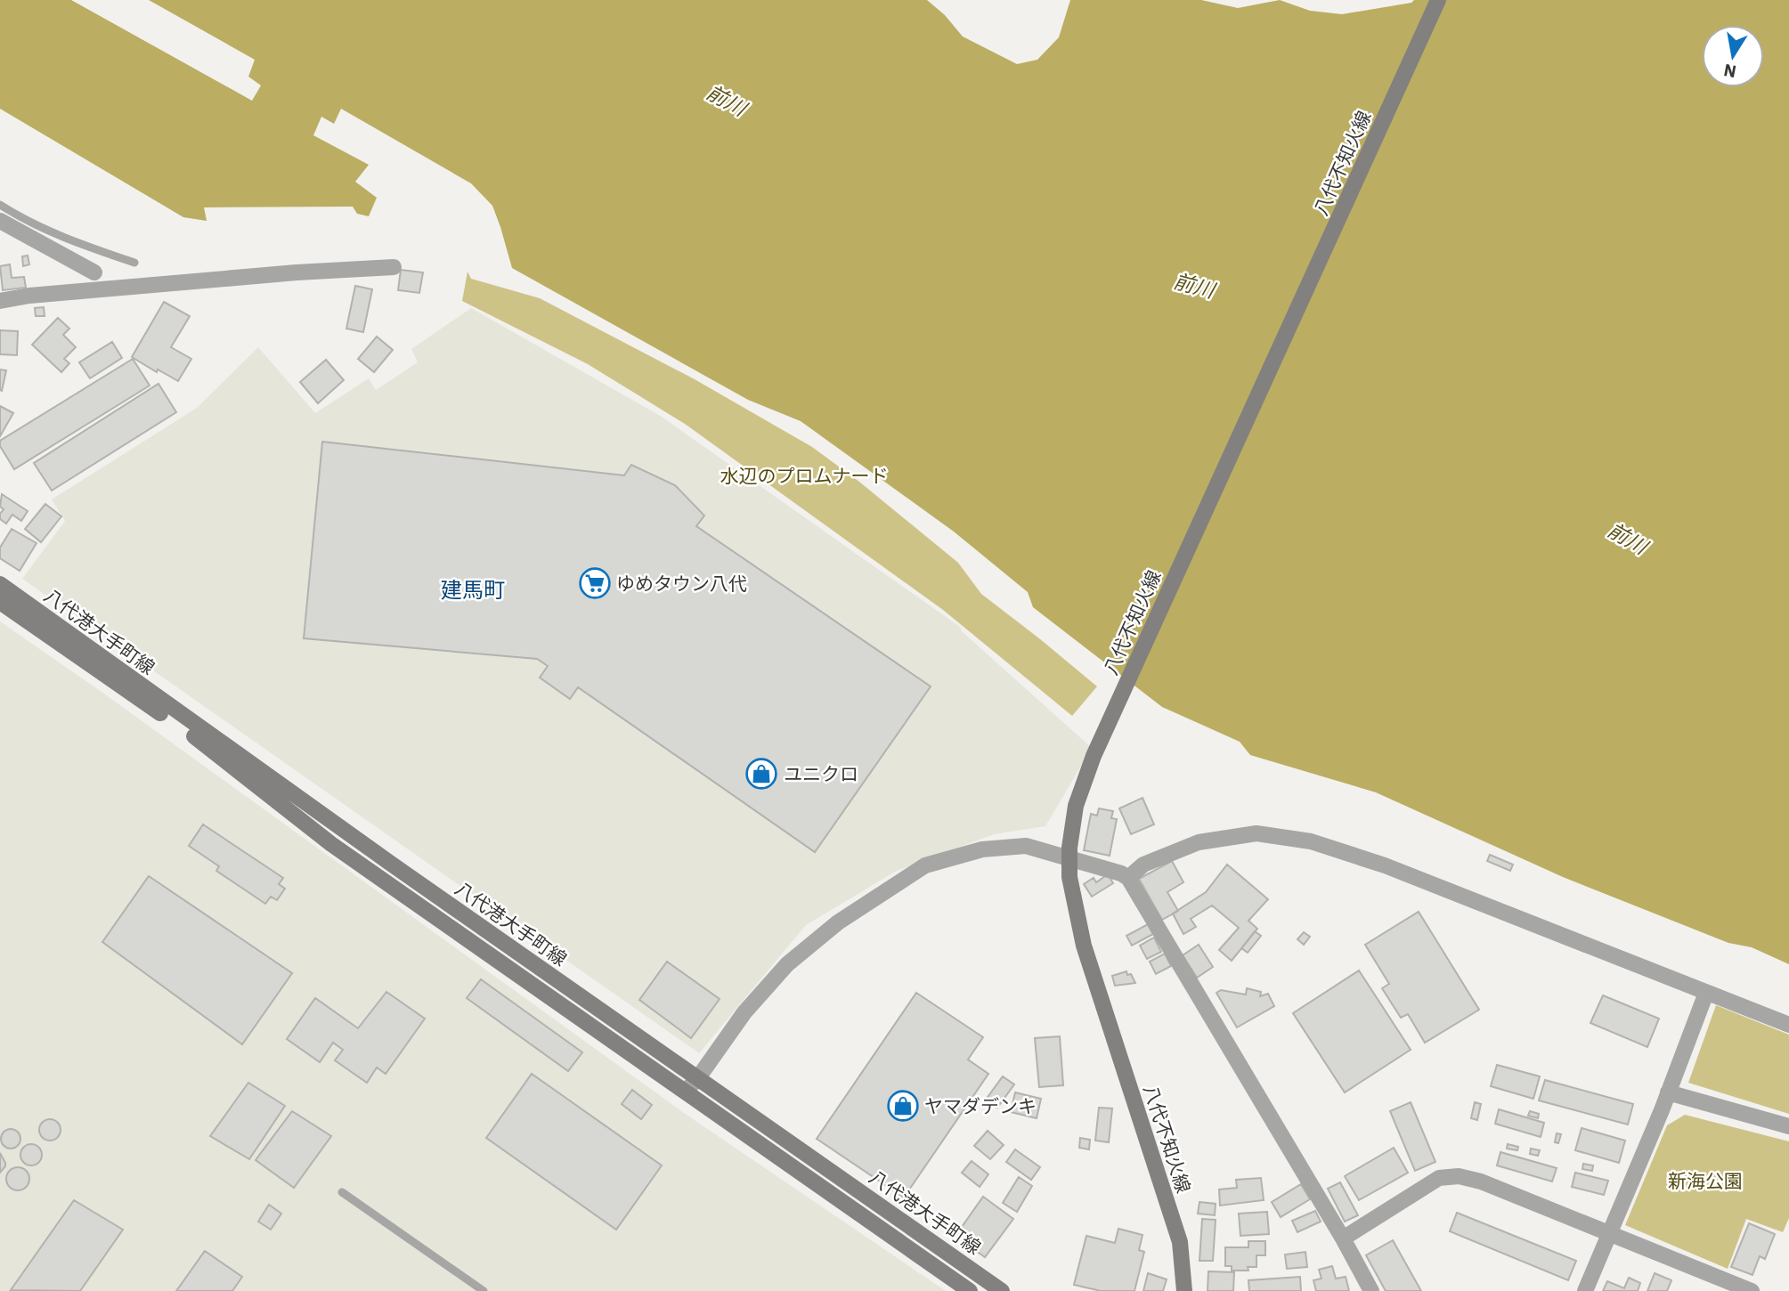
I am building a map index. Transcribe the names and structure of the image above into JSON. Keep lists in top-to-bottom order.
{
  "streets": {
    "main road": ["八代不知火線", "八代港大手町線"]
  },
  "districts": ["建馬町"],
  "water": ["前川"],
  "parks": ["水辺のプロムナード", "新海公園"],
  "places": {
    "supermarket": ["ゆめタウン八代"],
    "shop": ["ユニクロ", "ヤマダデンキ"]
  },
  "north": "bottom"
}
